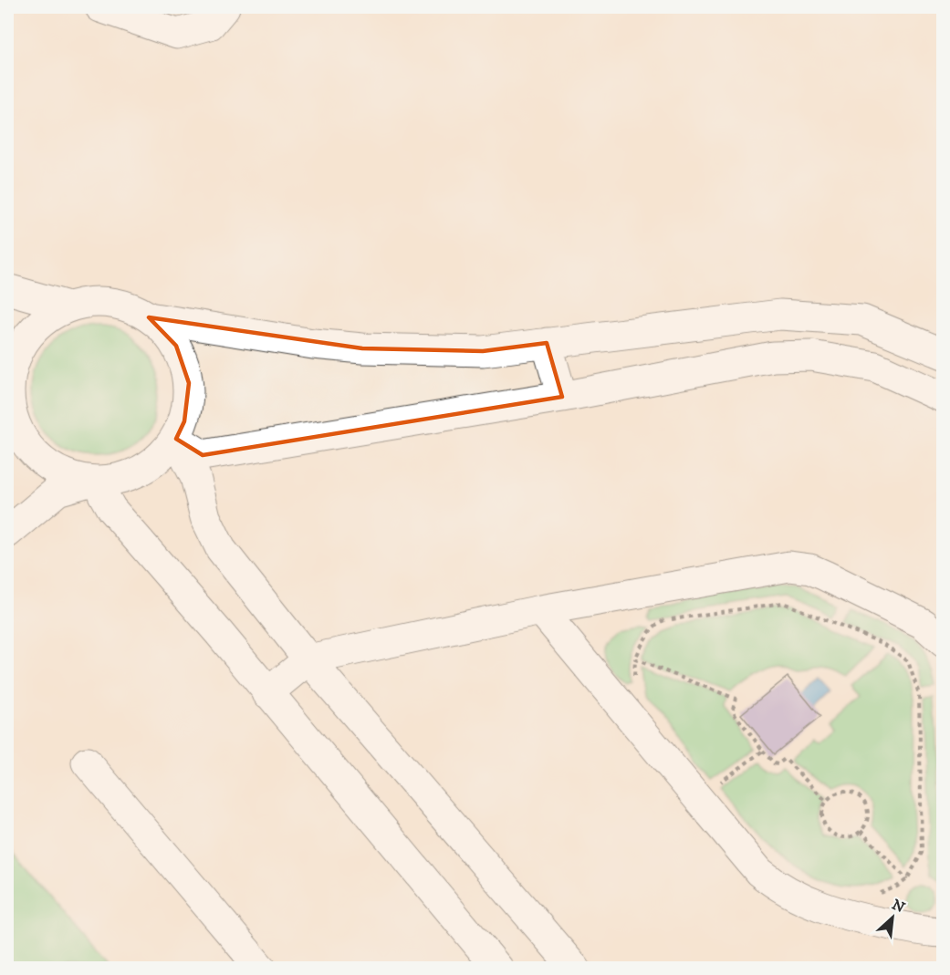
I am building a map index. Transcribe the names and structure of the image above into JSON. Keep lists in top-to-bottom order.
{
  "north": "top right"
}
